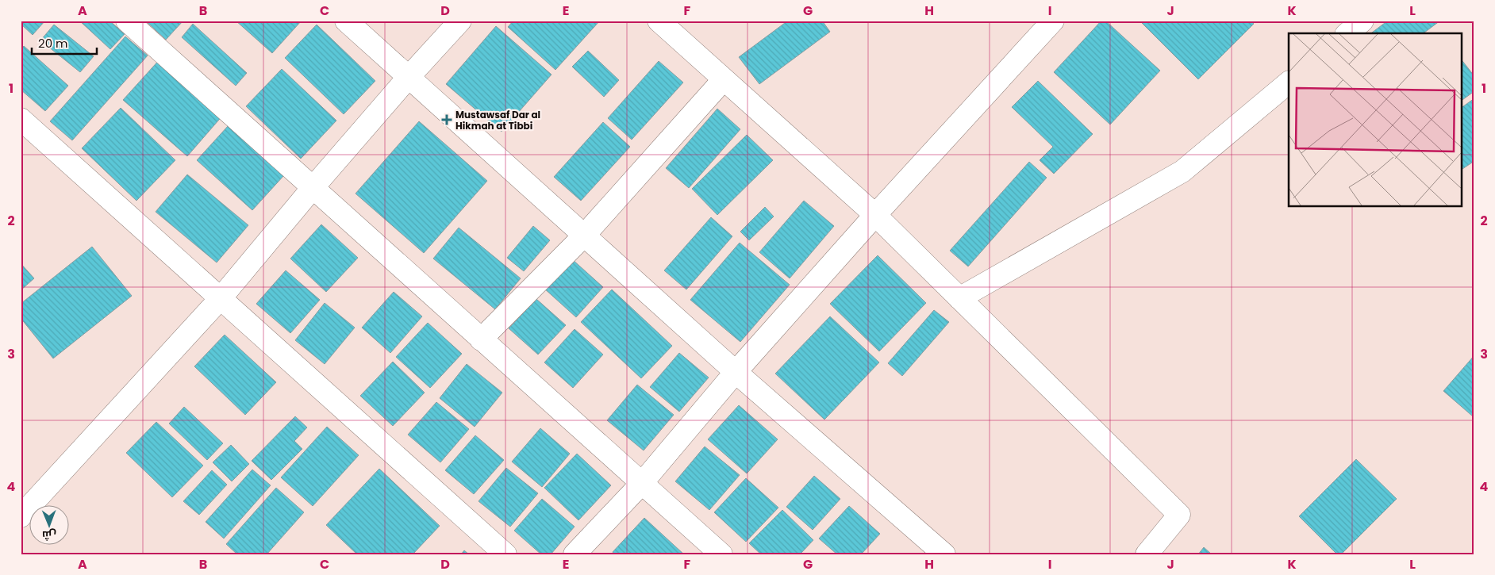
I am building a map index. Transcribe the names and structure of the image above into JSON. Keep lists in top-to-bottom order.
{
  "places": {
    "health": ["Mustawsaf Dar al Hikmah at Tibbi"]
  },
  "scale_bar": "20 m",
  "north": "bottom",
  "grid": {
    "columns": [
      "A",
      "B",
      "C",
      "D",
      "E",
      "F",
      "G",
      "H",
      "I",
      "J",
      "K",
      "L"
    ],
    "rows": [
      "1",
      "2",
      "3",
      "4"
    ]
  }
}
